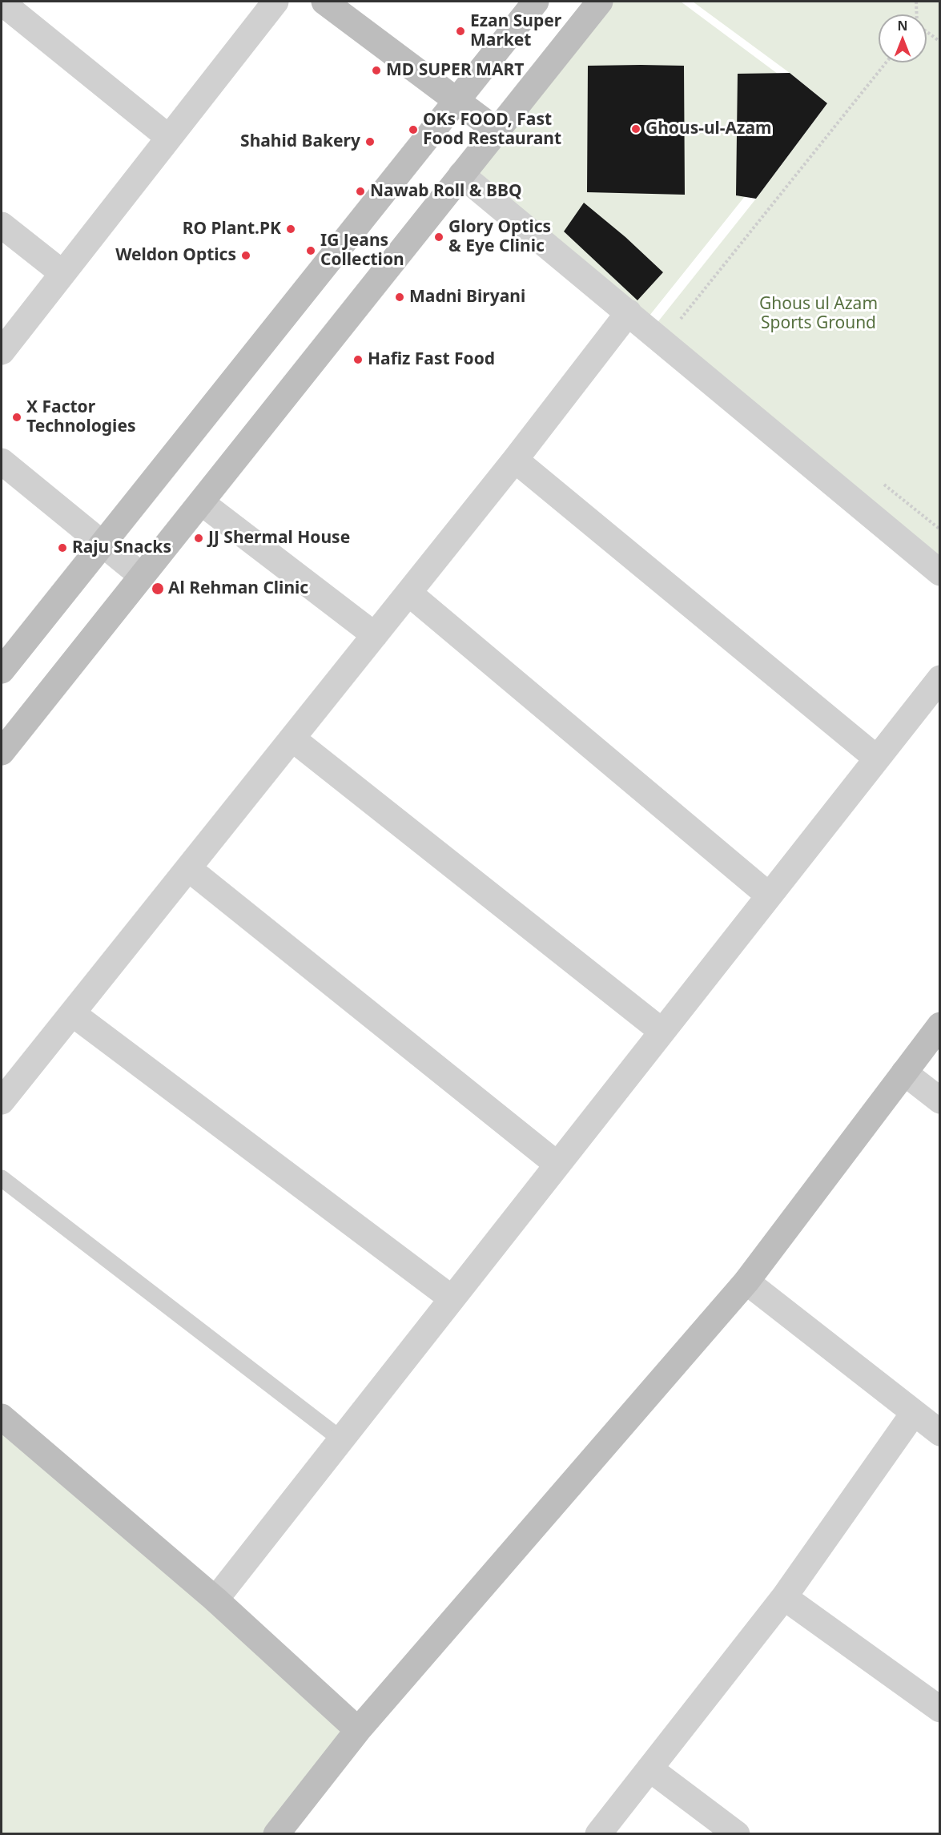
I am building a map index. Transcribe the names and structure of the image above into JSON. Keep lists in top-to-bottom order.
{
  "parks": ["Ghous ul Azam Sports Ground"],
  "places": [
    "Ezan Super Market",
    "MD SUPER MART",
    "Ghous-ul-Azam",
    "OKs FOOD, Fast Food Restaurant",
    "Shahid Bakery",
    "Nawab Roll & BBQ",
    "RO Plant.PK",
    "Glory Optics & Eye Clinic",
    "IG Jeans Collection",
    "Weldon Optics",
    "Madni Biryani",
    "Hafiz Fast Food",
    "X Factor Technologies",
    "JJ Shermal House",
    "Raju Snacks",
    "Al Rehman Clinic"
  ],
  "north": "top"
}
